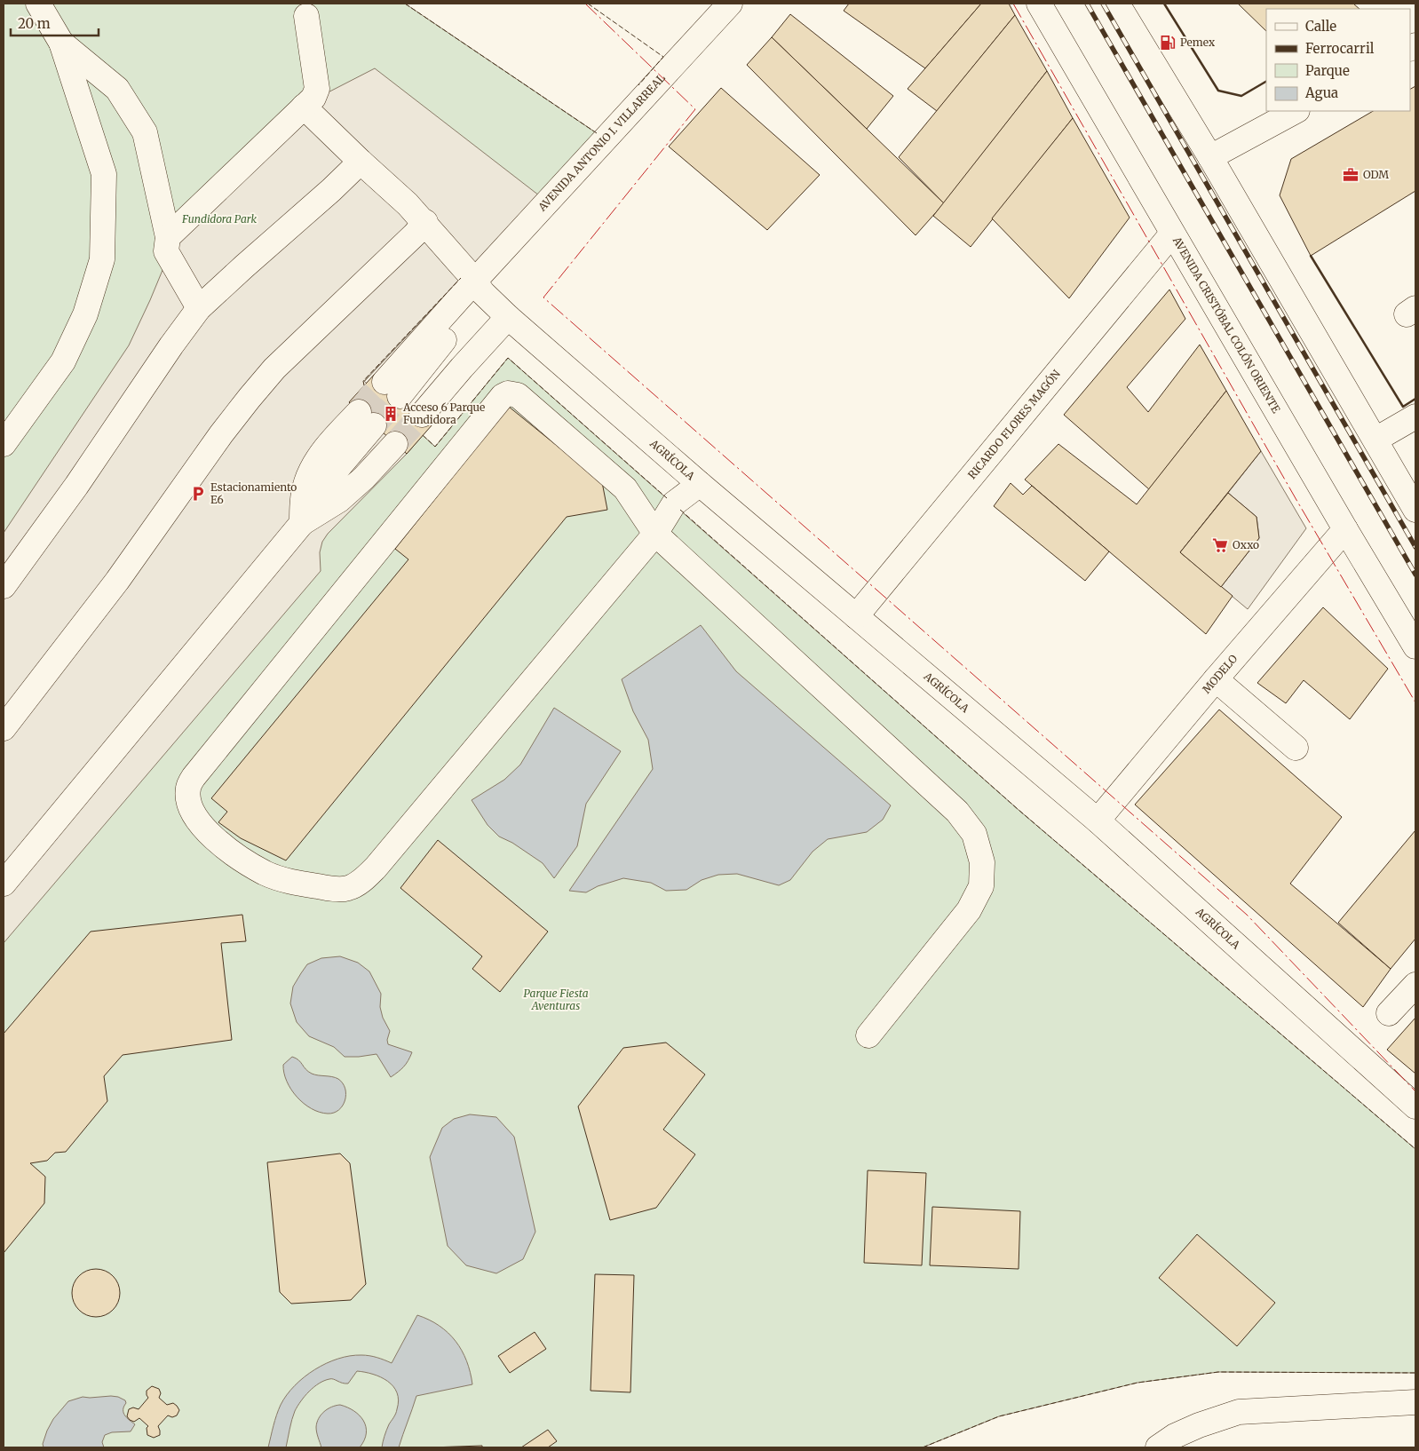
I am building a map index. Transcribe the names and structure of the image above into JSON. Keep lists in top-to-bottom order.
{
  "streets": {
    "main road": [
      "AVENIDA ANTONIO I. VILLARREAL",
      "AVENIDA CRISTÓBAL COLÓN ORIENTE",
      "RICARDO FLORES MAGÓN",
      "AGRÍCOLA",
      "MODELO"
    ]
  },
  "crossings": [
    ["AVENIDA ANTONIO I. VILLARREAL", "AGRÍCOLA"],
    ["AVENIDA CRISTÓBAL COLÓN ORIENTE", "RICARDO FLORES MAGÓN"],
    ["AVENIDA CRISTÓBAL COLÓN ORIENTE", "MODELO"],
    ["RICARDO FLORES MAGÓN", "AGRÍCOLA"],
    ["AGRÍCOLA", "MODELO"]
  ],
  "parks": ["Fundidora Park", "Parque Fiesta Aventuras"],
  "places": {
    "fuel station": ["Pemex"],
    "office": ["ODM"],
    "building": ["Acceso 6 Parque Fundidora"],
    "parking": ["Estacionamiento E6"],
    "supermarket": ["Oxxo"]
  },
  "legend": [
    "Calle",
    "Ferrocarril",
    "Parque",
    "Agua"
  ],
  "scale_bar": "20 m"
}
